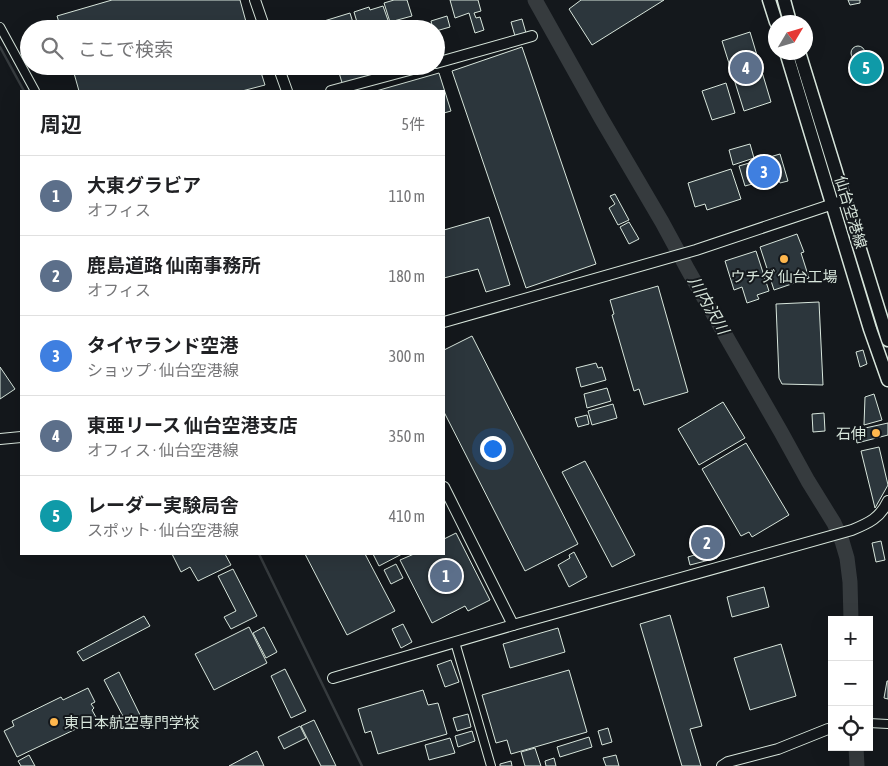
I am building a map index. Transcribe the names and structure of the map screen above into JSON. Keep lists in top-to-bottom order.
{
  "streets": {
    "main road": ["仙台空港線"]
  },
  "water": ["川内沢川"],
  "places": ["ウチダ 仙台工場", "石伸", "東日本航空専門学校"],
  "north": "top right",
  "page": {
    "search": "ここで検索",
    "pins": [
      "4",
      "5",
      "3",
      "2",
      "1"
    ],
    "heading": ["周辺", "5件"],
    "list": [
      {
        "mark": "1",
        "name": "大東グラビア",
        "note": "オフィス",
        "value": "110 m"
      },
      {
        "mark": "2",
        "name": "鹿島道路 仙南事務所",
        "note": "オフィス",
        "value": "180 m"
      },
      {
        "mark": "3",
        "name": "タイヤランド空港",
        "note": "ショップ · 仙台空港線",
        "value": "300 m"
      },
      {
        "mark": "4",
        "name": "東亜リース 仙台空港支店",
        "note": "オフィス · 仙台空港線",
        "value": "350 m"
      },
      {
        "mark": "5",
        "name": "レーダー実験局舎",
        "note": "スポット · 仙台空港線",
        "value": "410 m"
      }
    ],
    "map_buttons": ["+", "−"]
  }
}
